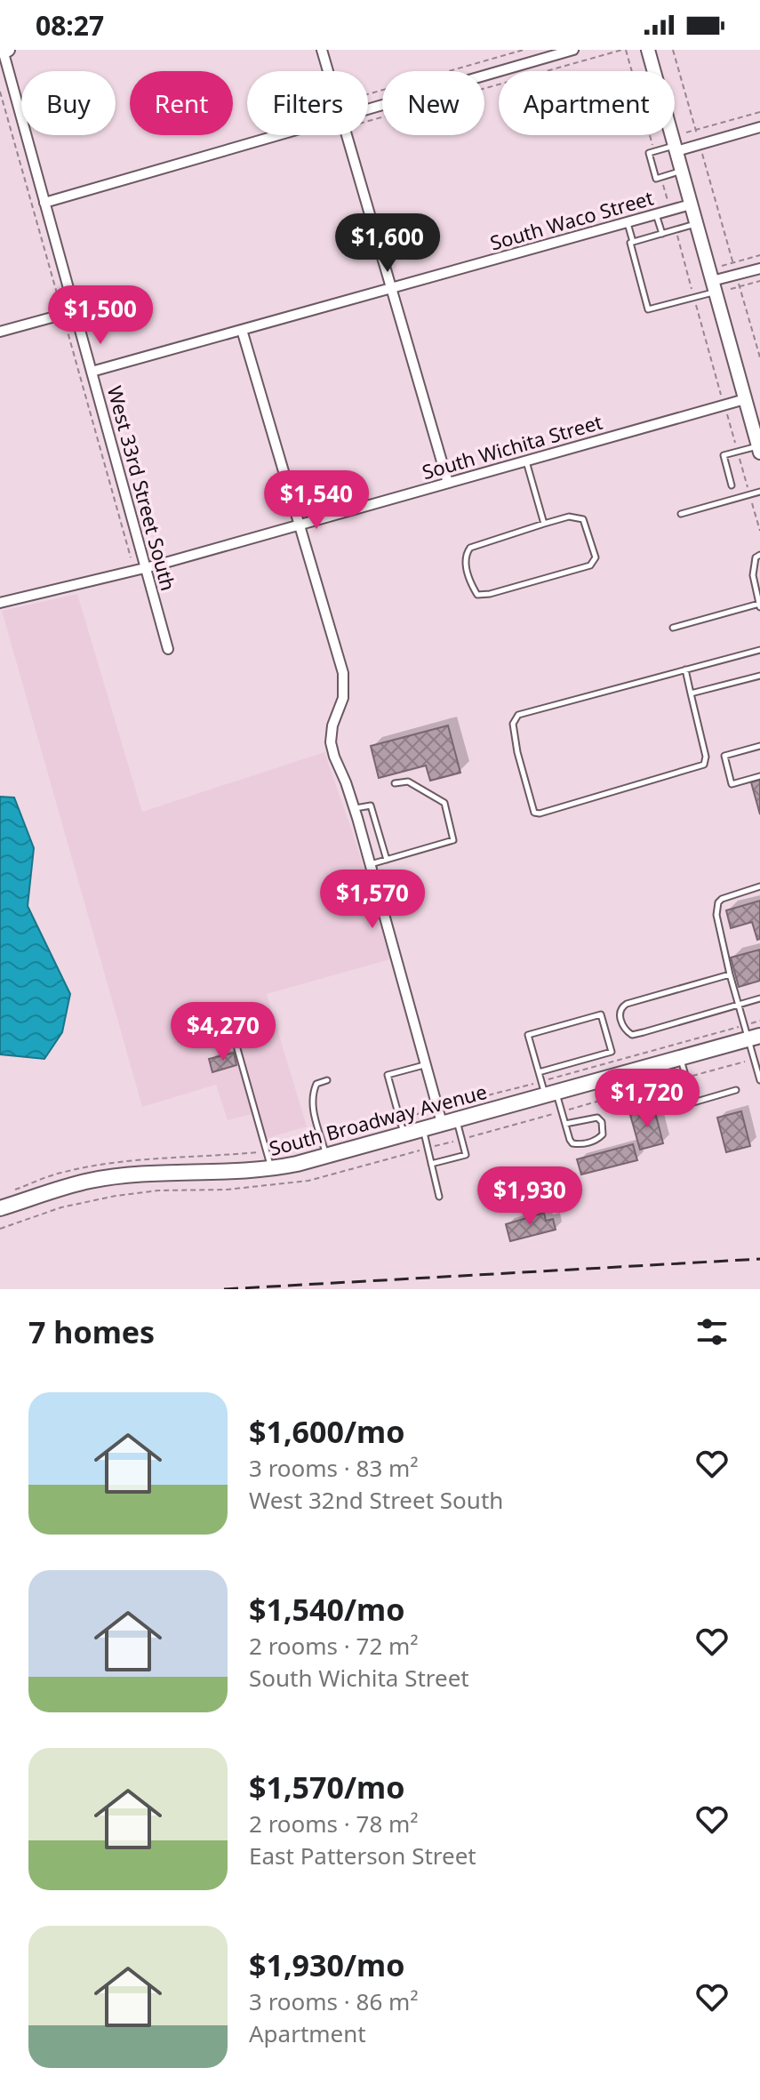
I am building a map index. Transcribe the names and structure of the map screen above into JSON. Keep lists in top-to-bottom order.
{
  "streets": {
    "main road": ["South Broadway Avenue"],
    "street": ["South Waco Street", "South Wichita Street", "West 33rd Street South"]
  },
  "crossings": [
    ["South Waco Street", "West 33rd Street South"],
    ["South Wichita Street", "West 33rd Street South"]
  ],
  "page": {
    "status": "08:27",
    "chip": [
      "Buy",
      "Rent",
      "Filters",
      "New",
      "Apartment"
    ],
    "price": [
      "$1,600",
      "$1,500",
      "$1,540",
      "$1,570",
      "$4,270",
      "$1,720",
      "$1,930"
    ],
    "heading": "7 homes",
    "list": [
      {
        "name": "$1,600/mo",
        "note": "3 rooms · 83 m² · West 32nd Street South"
      },
      {
        "name": "$1,540/mo",
        "note": "2 rooms · 72 m² · South Wichita Street"
      },
      {
        "name": "$1,570/mo",
        "note": "2 rooms · 78 m² · East Patterson Street"
      },
      {
        "name": "$1,930/mo",
        "note": "3 rooms · 86 m² · Apartment"
      }
    ]
  }
}
